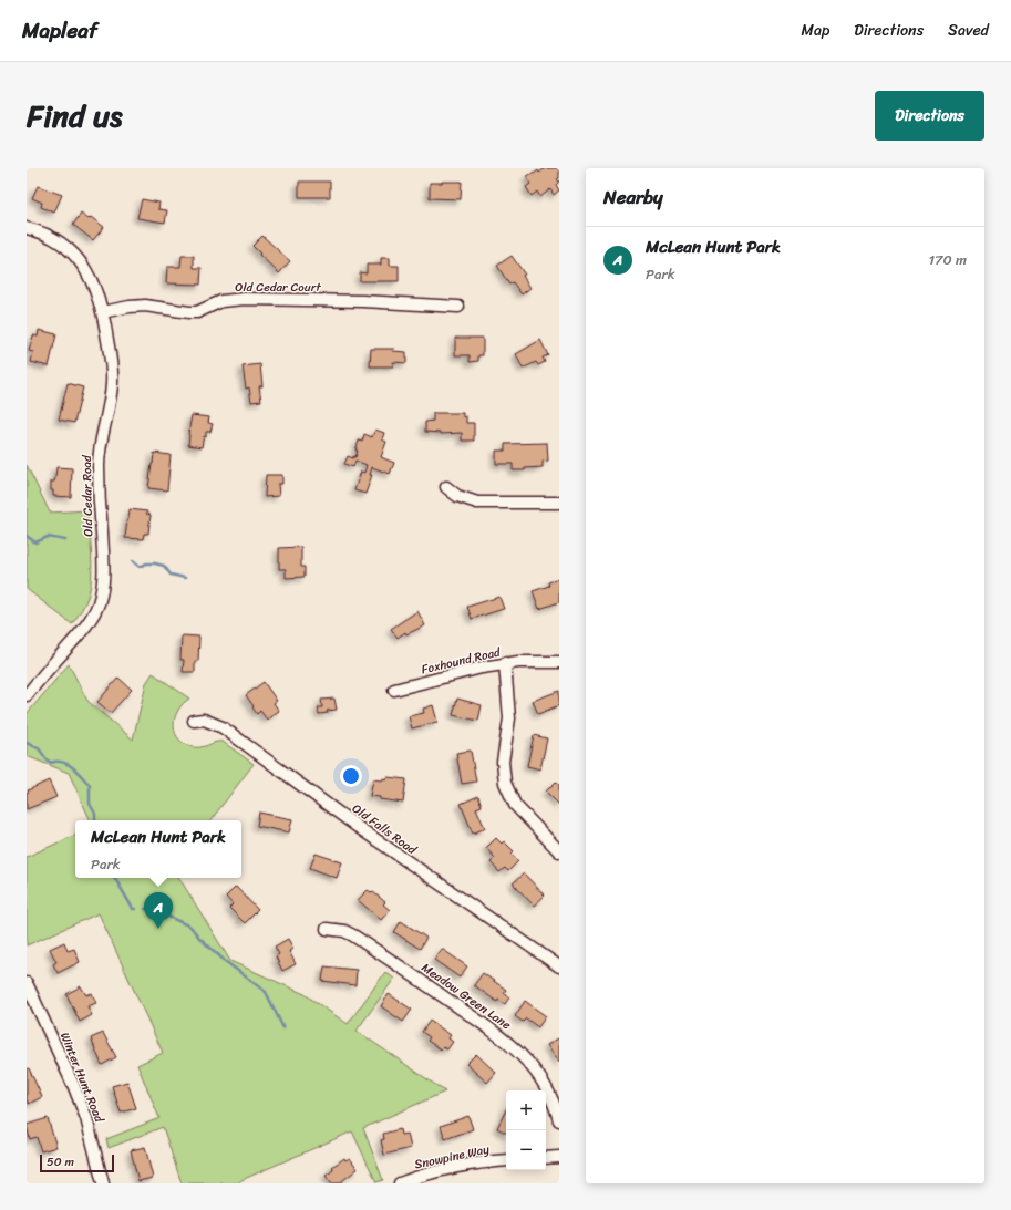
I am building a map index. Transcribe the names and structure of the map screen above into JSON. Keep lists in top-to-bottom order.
{
  "streets": {
    "street": [
      "Old Cedar Court",
      "Old Cedar Road",
      "Foxhound Road",
      "Old Falls Road",
      "Meadow Green Lane",
      "Winter Hunt Road",
      "Snowpine Way"
    ]
  },
  "crossings": [
    ["Old Cedar Court", "Old Cedar Road"]
  ],
  "scale_bar": "50 m",
  "page": {
    "header": "Mapleaf",
    "nav": ["Map", "Directions", "Saved"],
    "title": "Find us",
    "buttons": "Directions",
    "heading": "Nearby",
    "list": [
      {
        "mark": "A",
        "name": "McLean Hunt Park",
        "note": "Park",
        "value": "170 m"
      }
    ],
    "popup": ["McLean Hunt Park", "Park"],
    "pins": "A",
    "map_buttons": ["+", "−"],
    "scale": "50 m"
  }
}
